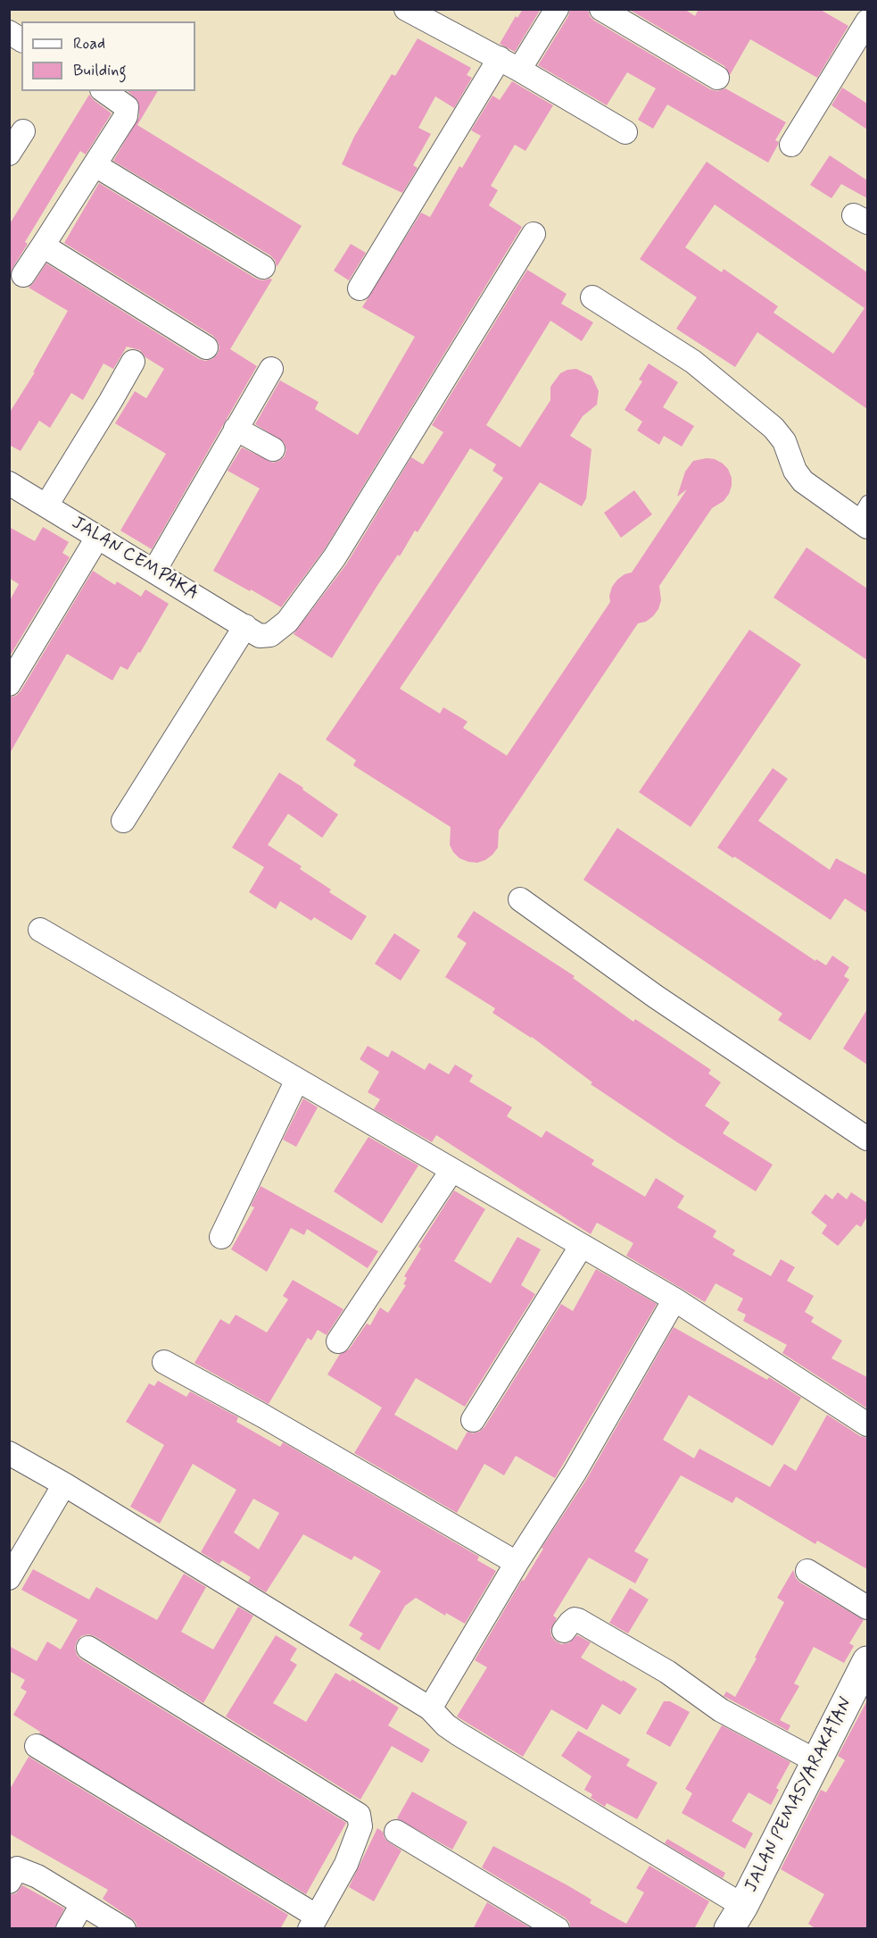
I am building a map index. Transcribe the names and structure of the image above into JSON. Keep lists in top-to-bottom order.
{
  "streets": {
    "street": ["JALAN CEMPAKA", "JALAN PEMASYARAKATAN"]
  },
  "legend": ["Road", "Building"]
}
